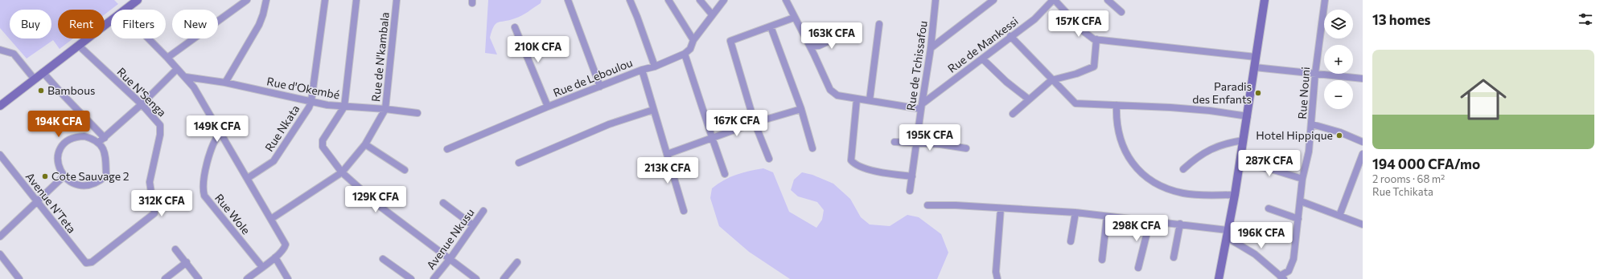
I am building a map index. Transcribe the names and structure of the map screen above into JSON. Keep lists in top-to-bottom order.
{
  "streets": {
    "street": [
      "Rue de Mankessi",
      "Rue de N'kambala",
      "Rue de Tchissafou",
      "Rue de Leboulou",
      "Rue d'Okembé",
      "Rue N'Senga",
      "Rue Nouni",
      "Rue Nkata",
      "Avenue N'Teta",
      "Rue Wole",
      "Avenue Nkusu"
    ]
  },
  "crossings": [
    ["Rue de Mankessi", "Rue de Tchissafou"],
    ["Rue de N'kambala", "Rue d'Okembé"],
    ["Rue d'Okembé", "Rue Nkata"],
    ["Rue N'Senga", "Avenue N'Teta"]
  ],
  "places": [
    "Bambous",
    "Paradis des Enfants",
    "Hotel Hippique",
    "Cote Sauvage 2"
  ],
  "page": {
    "heading": "13 homes",
    "map_buttons": ["+", "−"],
    "chip": [
      "Buy",
      "Rent",
      "Filters",
      "New"
    ],
    "price": [
      "157K CFA",
      "163K CFA",
      "210K CFA",
      "167K CFA",
      "194K CFA",
      "149K CFA",
      "195K CFA",
      "287K CFA",
      "213K CFA",
      "129K CFA",
      "312K CFA",
      "298K CFA",
      "196K CFA"
    ],
    "list": [
      {
        "name": "194 000 CFA/mo",
        "note": "2 rooms · 68 m² · Rue Tchikata"
      }
    ]
  }
}
